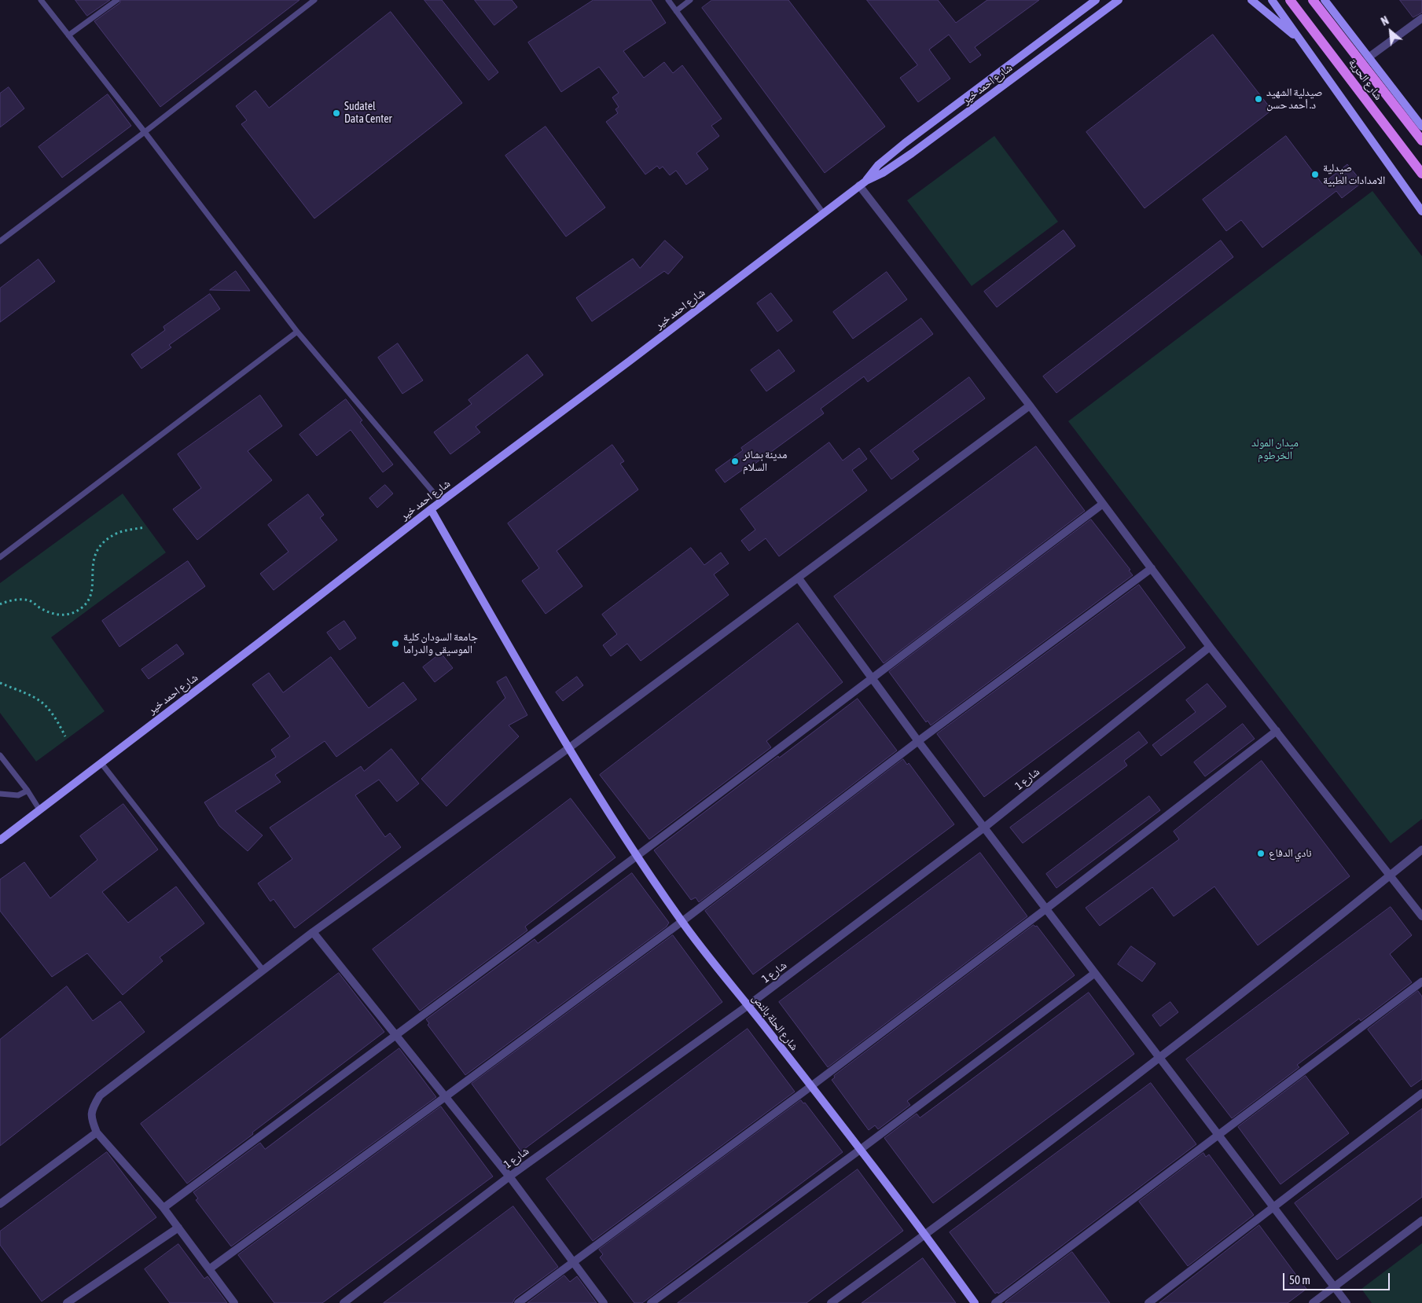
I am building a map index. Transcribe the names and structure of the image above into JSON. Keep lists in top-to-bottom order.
{
  "streets": {
    "main road": ["شارع الحرية", "شارع احمد خير", "شارع الحلة بالنص"],
    "street": ["شارع 1"]
  },
  "crossings": [
    ["شارع احمد خير", "شارع الحلة بالنص"],
    ["شارع 1", "شارع الحلة بالنص"]
  ],
  "parks": ["ميدان المولد الخرطوم"],
  "places": [
    "صيدلية الشهيد د. أحمد حسن",
    "Sudatel Data Center",
    "صيدلية الامدادات الطبية",
    "مدينة بشائر السلام",
    "جامعة السودان كلية الموسيقى والدراما",
    "نادي الدفاع"
  ],
  "scale_bar": "50 m",
  "north": "top left"
}
